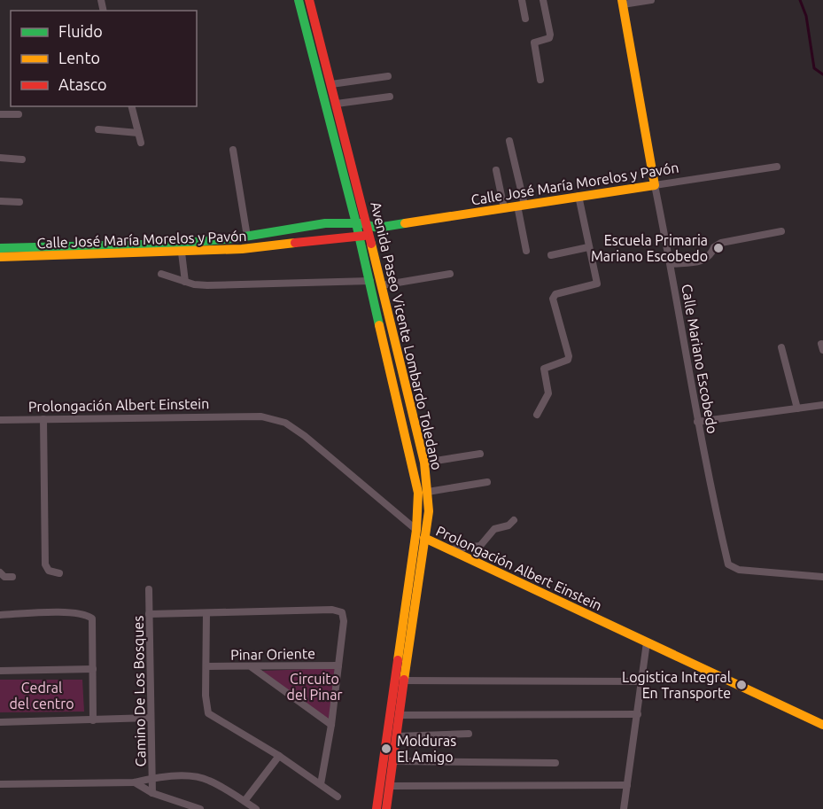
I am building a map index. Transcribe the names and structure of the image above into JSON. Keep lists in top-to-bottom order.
{
  "streets": {
    "main road": [
      "Calle José María Morelos y Pavón",
      "Avenida Paseo Vicente Lombardo Toledano",
      "Calle Mariano Escobedo",
      "Prolongación Albert Einstein"
    ],
    "street": ["Pinar Oriente", "Camino De Los Bosques"]
  },
  "crossings": [
    ["Calle José María Morelos y Pavón", "Avenida Paseo Vicente Lombardo Toledano"],
    ["Calle José María Morelos y Pavón", "Calle Mariano Escobedo"],
    ["Avenida Paseo Vicente Lombardo Toledano", "Prolongación Albert Einstein"]
  ],
  "parks": ["Circuito del Pinar", "Cedral del centro"],
  "places": ["Escuela Primaria Mariano Escobedo", "Logistica Integral En Transporte", "Molduras El Amigo"],
  "legend": ["Fluido", "Lento", "Atasco"]
}
